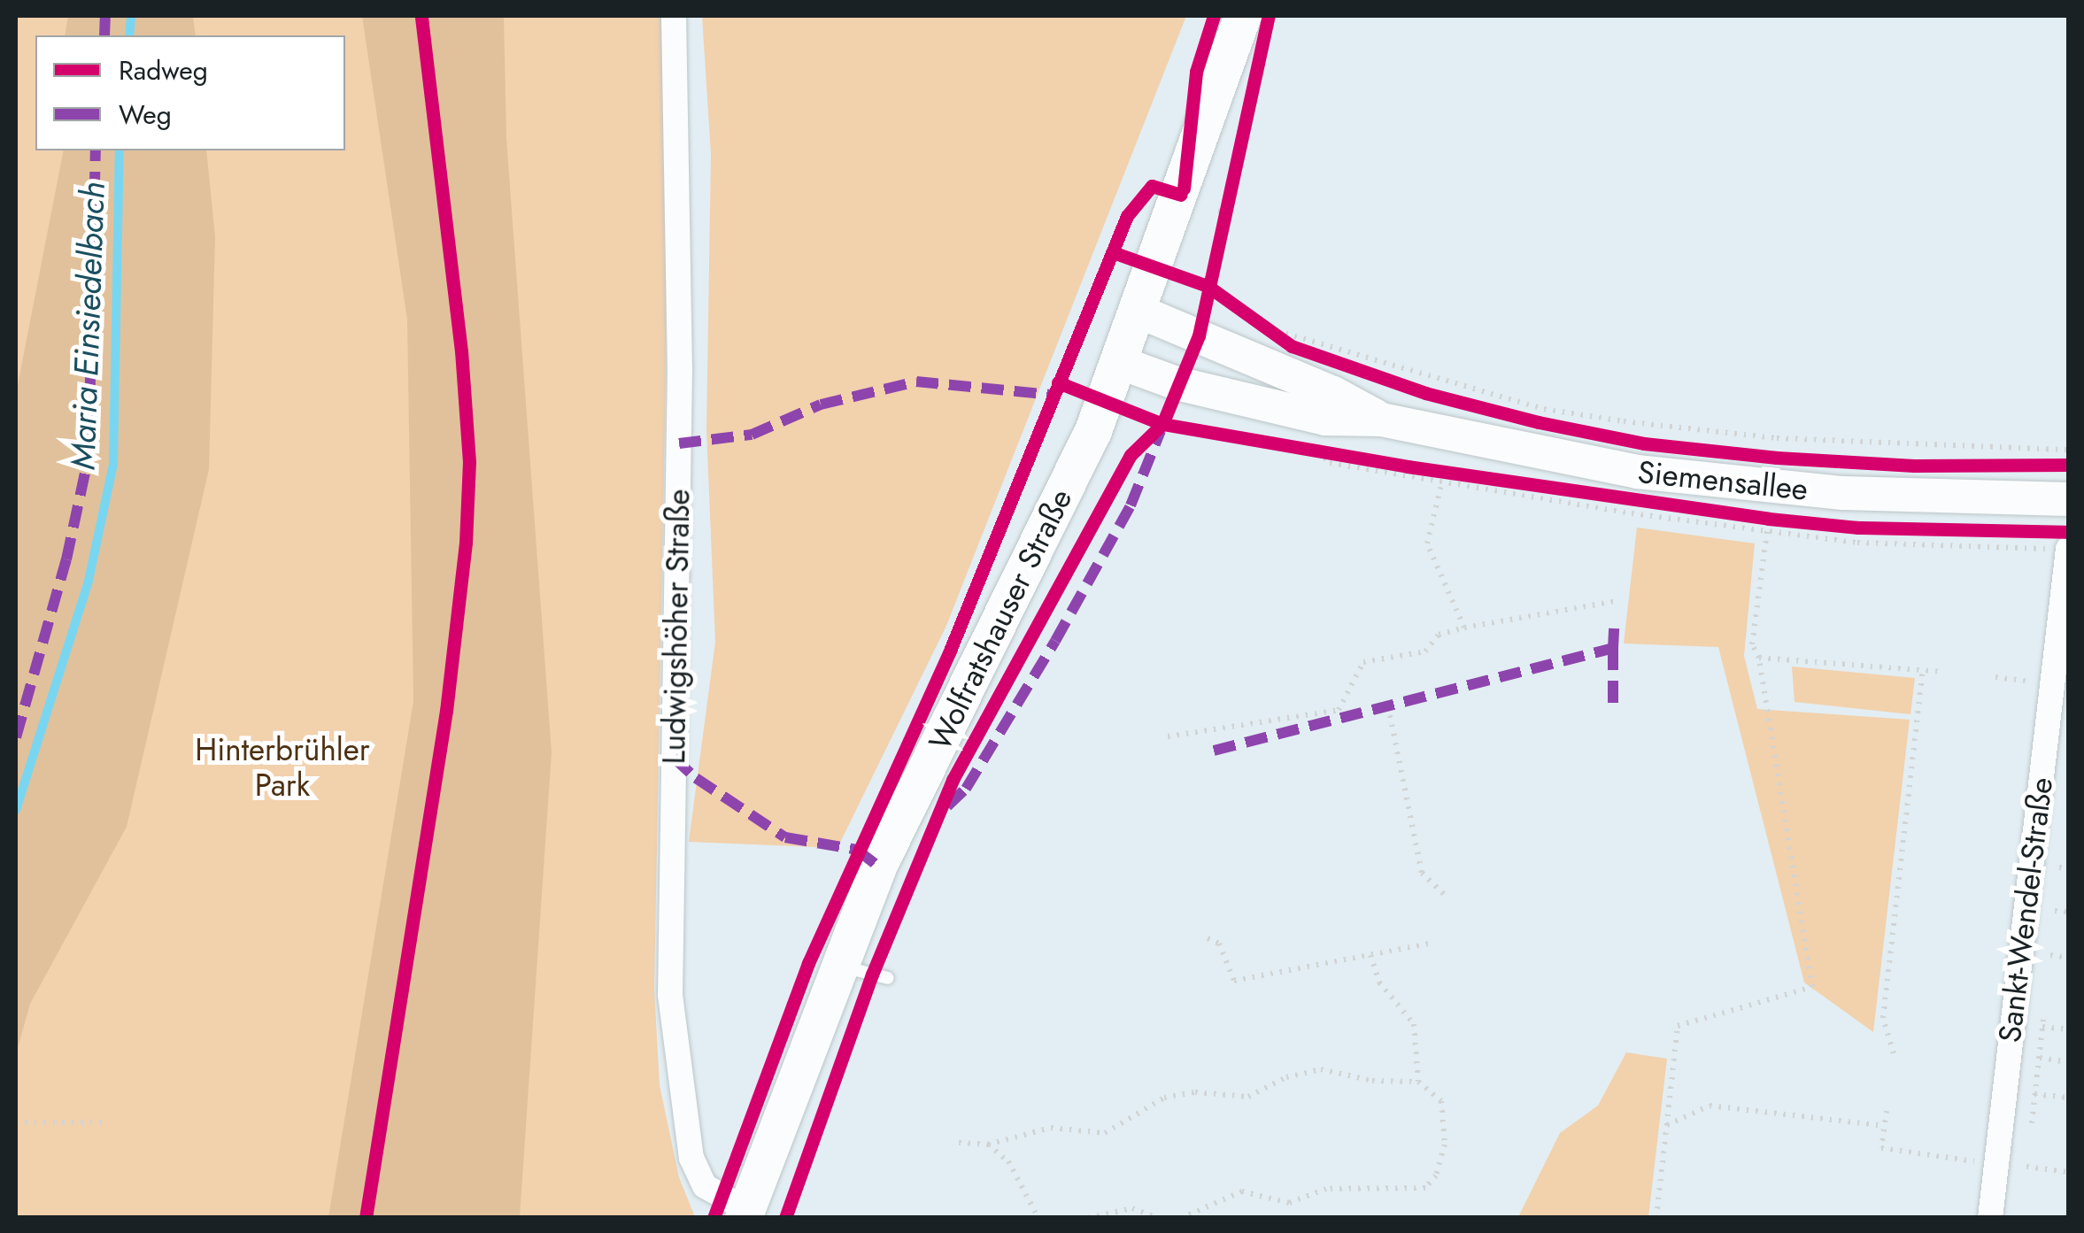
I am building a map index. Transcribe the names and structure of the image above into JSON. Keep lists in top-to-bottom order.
{
  "streets": {
    "main road": ["Siemensallee", "Wolfratshauser Straße"],
    "street": ["Ludwigshöher Straße", "Sankt-Wendel-Straße"]
  },
  "crossings": [
    ["Siemensallee", "Wolfratshauser Straße"],
    ["Wolfratshauser Straße", "Ludwigshöher Straße"]
  ],
  "water": ["Maria Einsiedelbach"],
  "parks": ["Hinterbrühler Park"],
  "legend": ["Radweg", "Weg"]
}
